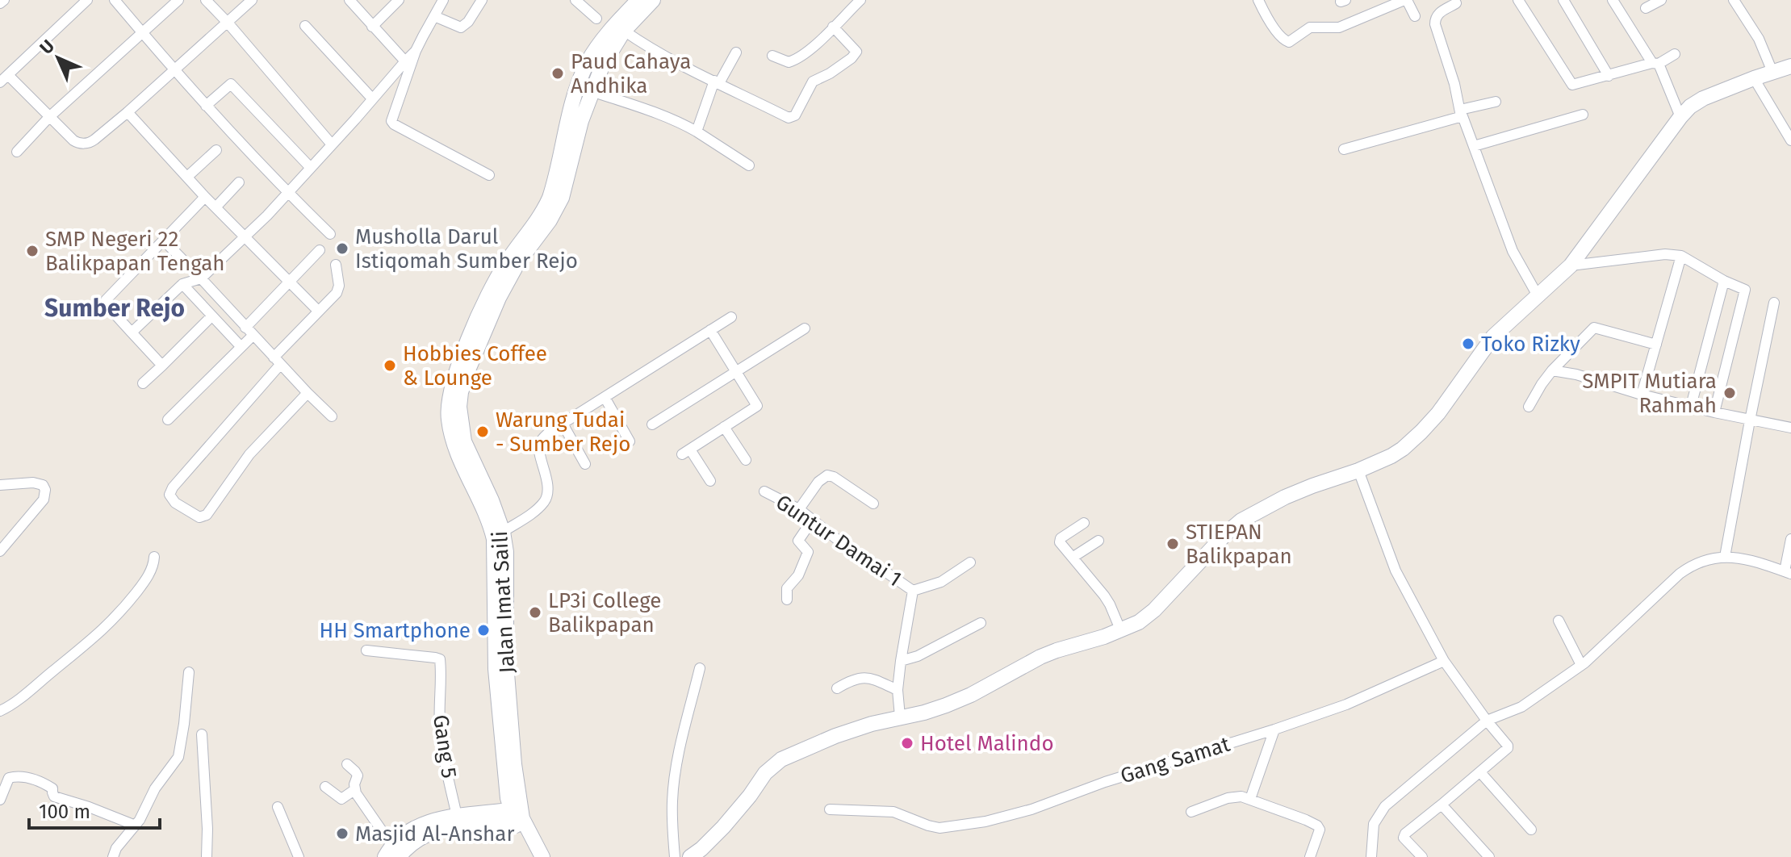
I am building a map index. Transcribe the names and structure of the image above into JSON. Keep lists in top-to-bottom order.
{
  "streets": {
    "main road": ["Jalan Imat Saili"],
    "street": ["Guntur Damai 1", "Gang 5", "Gang Samat"]
  },
  "districts": ["Sumber Rejo"],
  "places": [
    "Paud Cahaya Andhika",
    "Musholla Darul Istiqomah Sumber Rejo",
    "SMP Negeri 22 Balikpapan Tengah",
    "Toko Rizky",
    "Hobbies Coffee & Lounge",
    "SMPIT Mutiara Rahmah",
    "Warung Tudai - Sumber Rejo",
    "STIEPAN Balikpapan",
    "LP3i College Balikpapan",
    "HH Smartphone",
    "Hotel Malindo",
    "Masjid Al-Anshar"
  ],
  "scale_bar": "100 m",
  "north": "top left"
}
